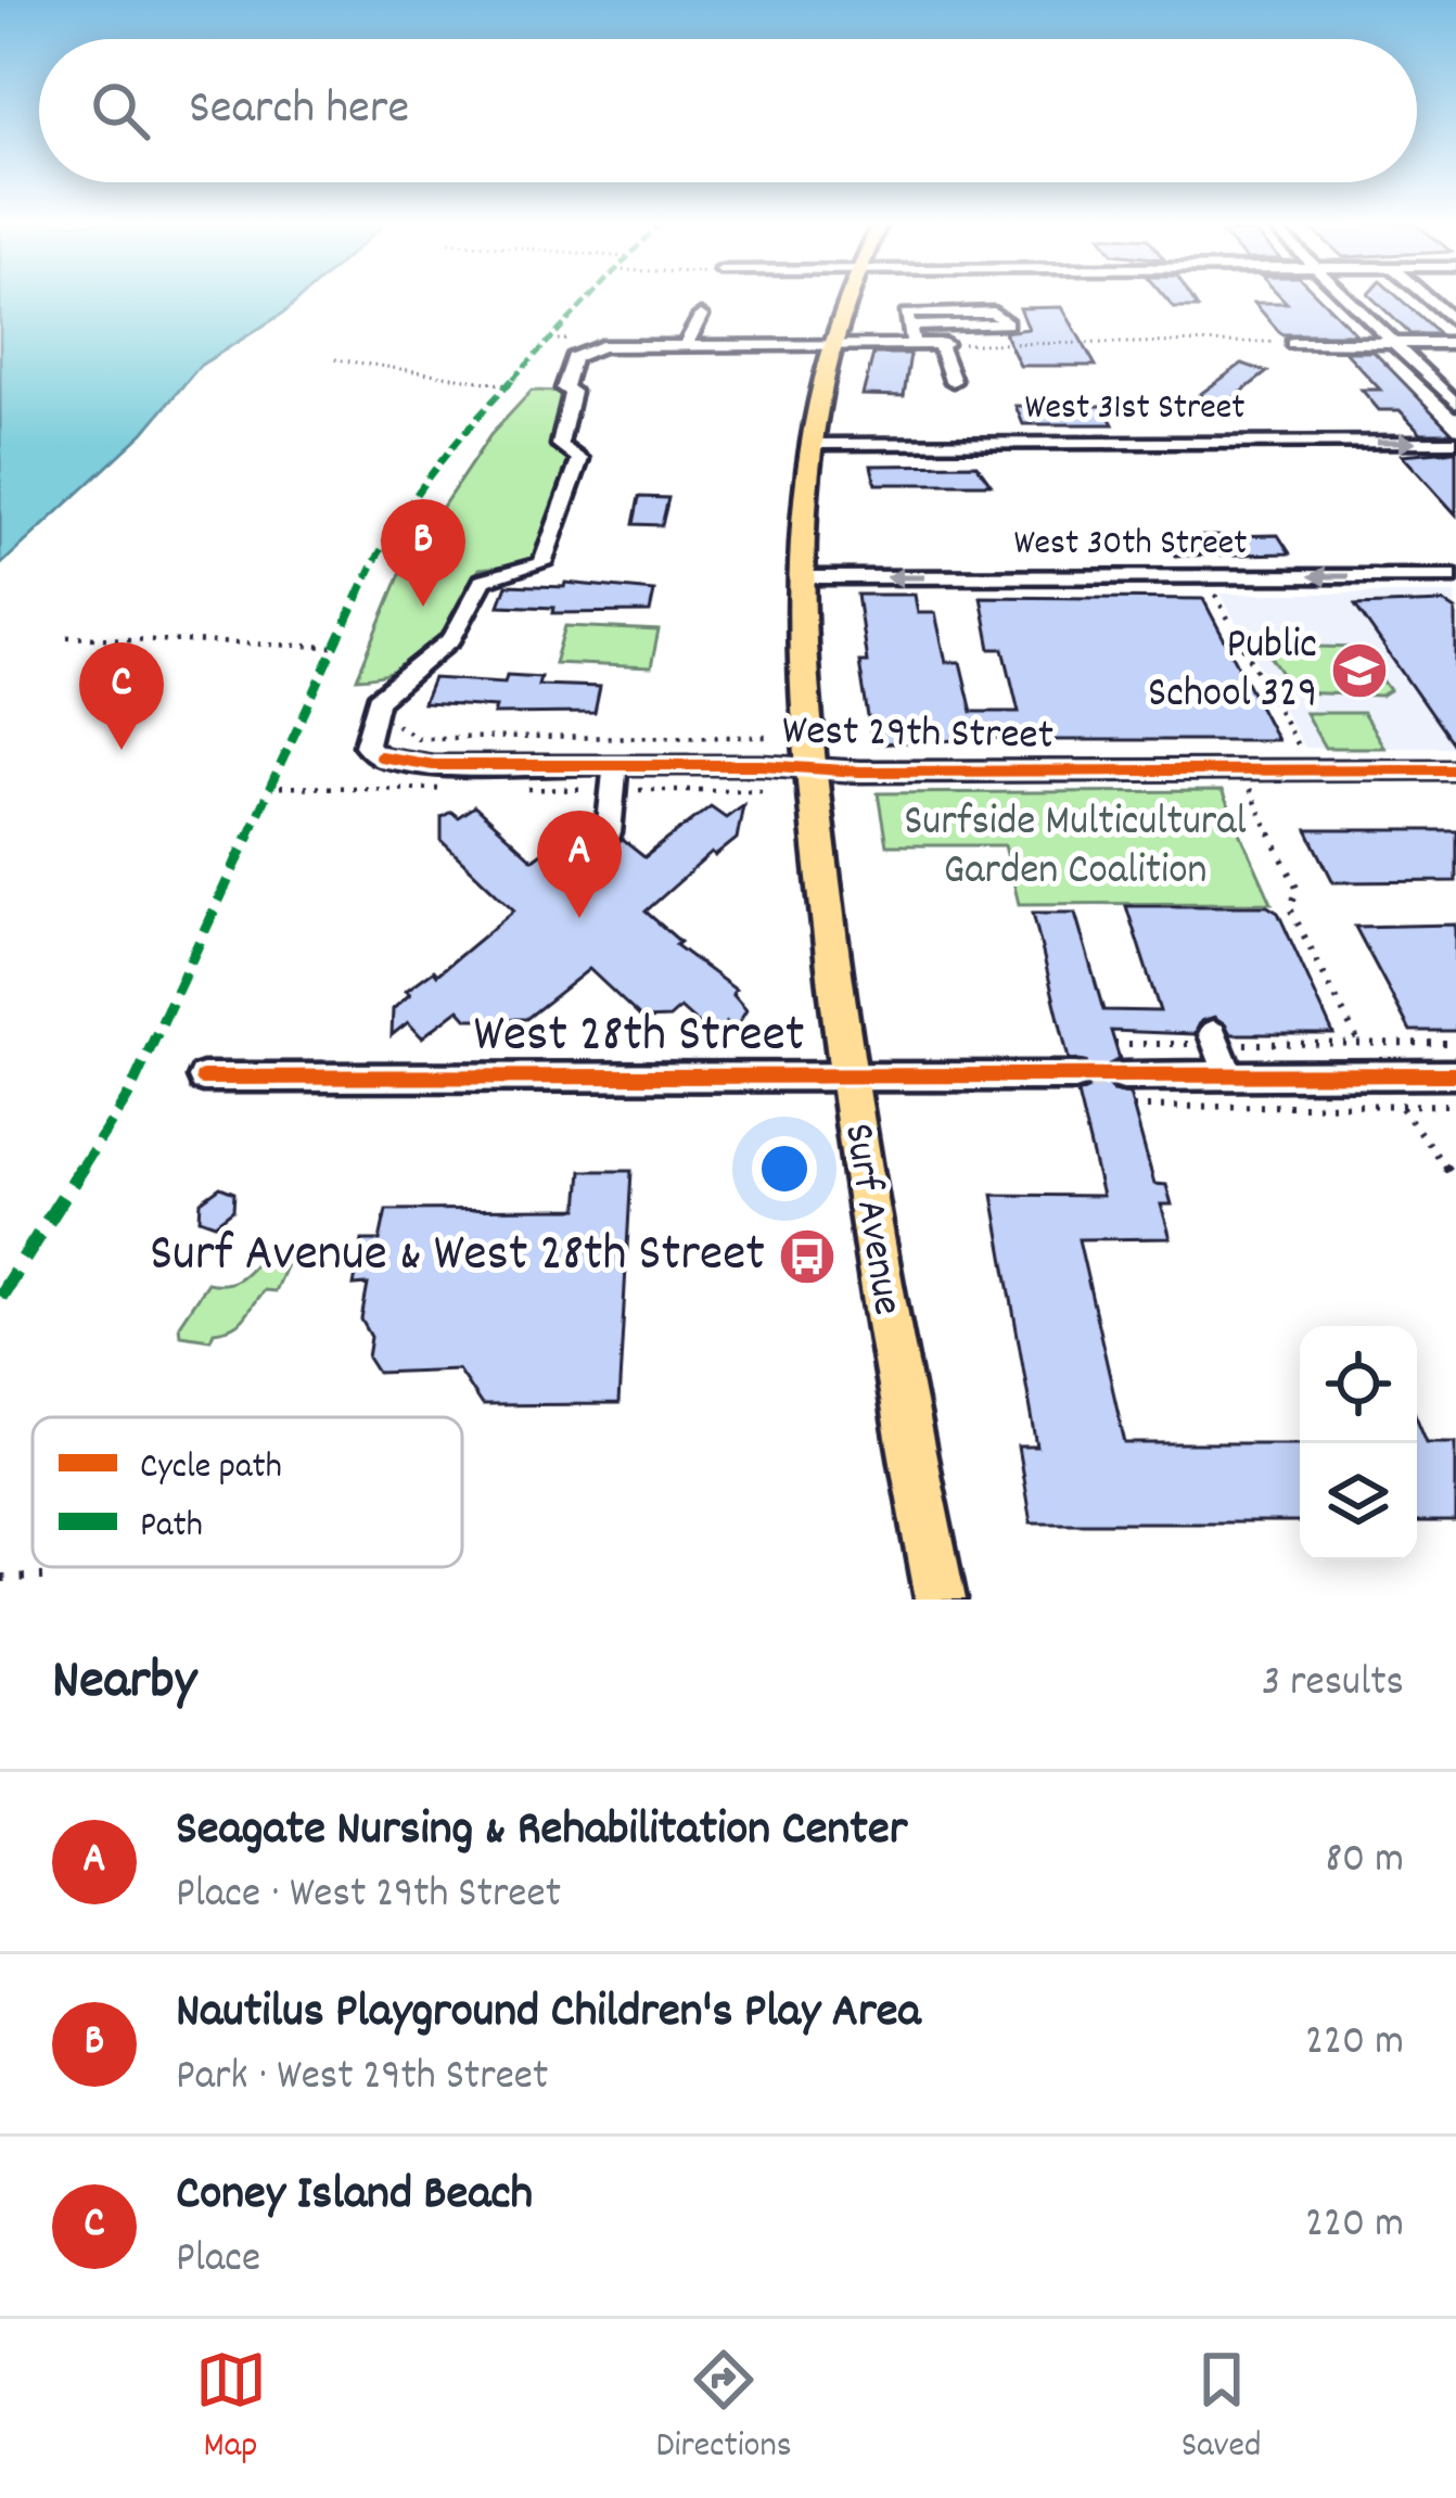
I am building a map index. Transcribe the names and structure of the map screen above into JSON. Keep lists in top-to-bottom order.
{
  "streets": {
    "main road": ["Surf Avenue"],
    "street": [
      "West 31st Street",
      "West 30th Street",
      "West 29th Street",
      "West 28th Street"
    ]
  },
  "crossings": [
    ["West 31st Street", "Surf Avenue"],
    ["West 30th Street", "Surf Avenue"],
    ["West 29th Street", "Surf Avenue"],
    ["West 28th Street", "Surf Avenue"]
  ],
  "one_way": ["West 30th Street"],
  "parks": ["Surfside Multicultural Garden Coalition"],
  "places": {
    "school or university": ["Public School 329"],
    "bus stop": ["Surf Avenue & West 28th Street"]
  },
  "legend": ["Cycle path", "Path"],
  "page": {
    "search": "Search here",
    "pins": ["B", "C", "A"],
    "heading": ["Nearby", "3 results"],
    "list": [
      {
        "mark": "A",
        "name": "Seagate Nursing & Rehabilitation Center",
        "note": "Place · West 29th Street",
        "value": "80 m"
      },
      {
        "mark": "B",
        "name": "Nautilus Playground Children's Play Area",
        "note": "Park · West 29th Street",
        "value": "220 m"
      },
      {
        "mark": "C",
        "name": "Coney Island Beach",
        "note": "Place",
        "value": "220 m"
      }
    ],
    "nav": ["Map", "Directions", "Saved"]
  }
}
